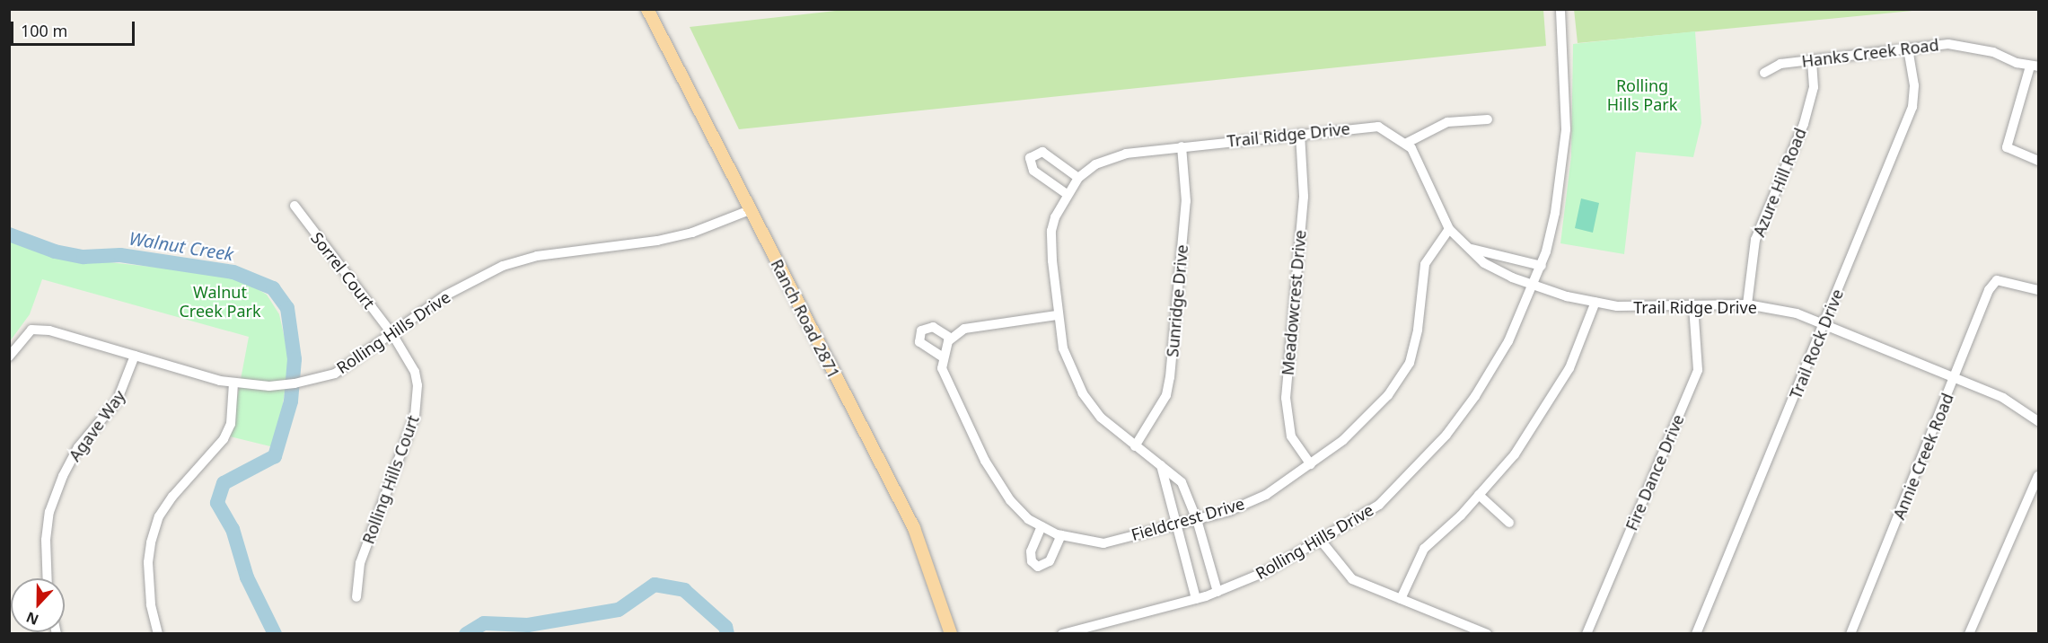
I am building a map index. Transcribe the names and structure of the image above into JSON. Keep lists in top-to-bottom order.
{
  "streets": {
    "main road": ["Ranch Road 2871"],
    "street": [
      "Hanks Creek Road",
      "Trail Ridge Drive",
      "Azure Hill Road",
      "Sorrel Court",
      "Sunridge Drive",
      "Meadowcrest Drive",
      "Rolling Hills Drive",
      "Trail Rock Drive",
      "Agave Way",
      "Annie Creek Road",
      "Fire Dance Drive",
      "Rolling Hills Court",
      "Fieldcrest Drive"
    ]
  },
  "crossings": [
    ["Hanks Creek Road", "Azure Hill Road"],
    ["Hanks Creek Road", "Trail Rock Drive"],
    ["Trail Ridge Drive", "Azure Hill Road"],
    ["Trail Ridge Drive", "Sunridge Drive"],
    ["Trail Ridge Drive", "Meadowcrest Drive"],
    ["Trail Ridge Drive", "Rolling Hills Drive"],
    ["Trail Ridge Drive", "Trail Rock Drive"],
    ["Trail Ridge Drive", "Annie Creek Road"],
    ["Trail Ridge Drive", "Fire Dance Drive"],
    ["Trail Ridge Drive", "Fieldcrest Drive"],
    ["Sorrel Court", "Rolling Hills Drive"],
    ["Sorrel Court", "Rolling Hills Court"],
    ["Meadowcrest Drive", "Fieldcrest Drive"],
    ["Ranch Road 2871", "Rolling Hills Drive"],
    ["Rolling Hills Drive", "Agave Way"],
    ["Rolling Hills Drive", "Rolling Hills Court"]
  ],
  "water": ["Walnut Creek"],
  "parks": ["Rolling Hills Park", "Walnut Creek Park"],
  "scale_bar": "100 m",
  "north": "bottom"
}
